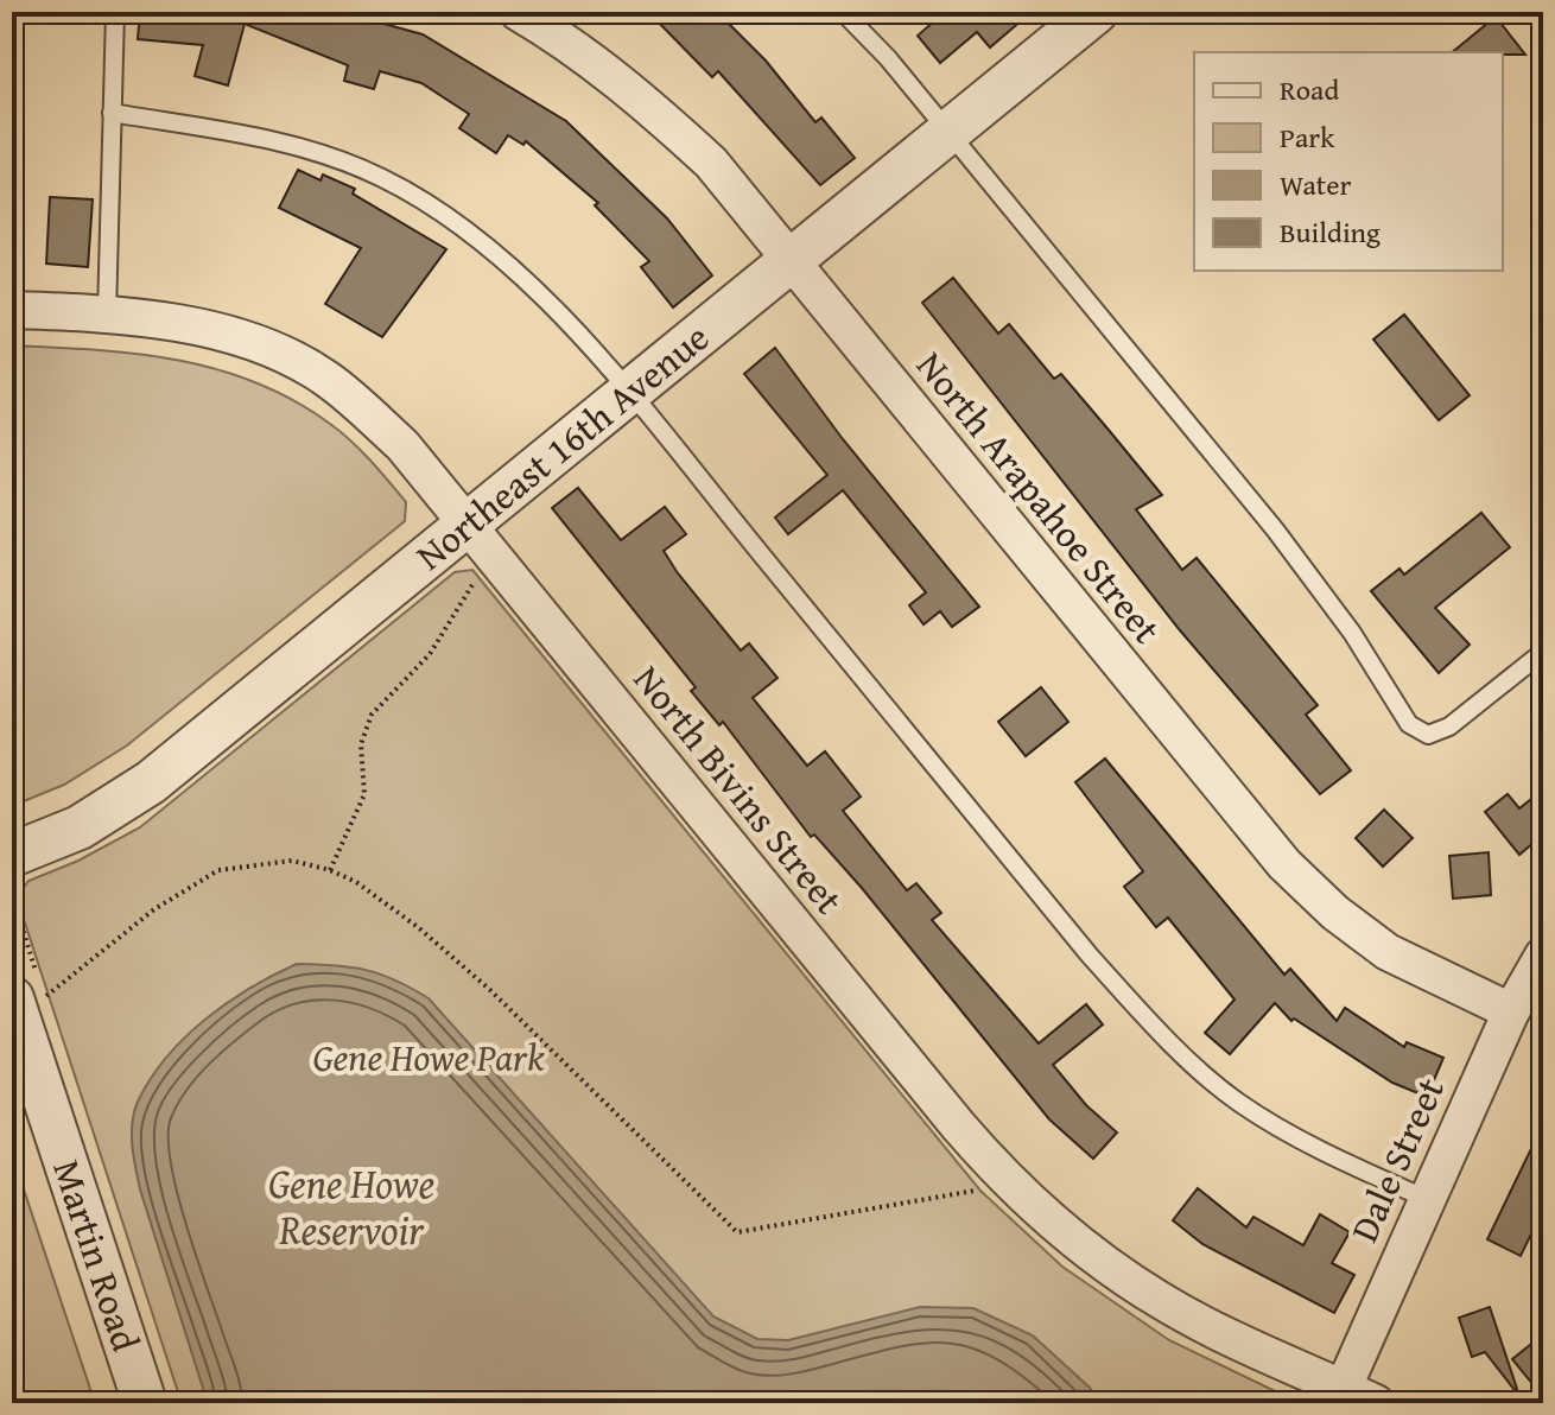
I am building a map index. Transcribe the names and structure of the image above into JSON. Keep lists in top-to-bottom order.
{
  "streets": {
    "street": [
      "Northeast 16th Avenue",
      "North Arapahoe Street",
      "North Bivins Street",
      "Dale Street",
      "Martin Road"
    ]
  },
  "crossings": [
    ["Northeast 16th Avenue", "North Arapahoe Street"],
    ["Northeast 16th Avenue", "North Bivins Street"],
    ["North Arapahoe Street", "Dale Street"],
    ["North Bivins Street", "Dale Street"]
  ],
  "water": ["Gene Howe Reservoir"],
  "parks": ["Gene Howe Park"],
  "legend": [
    "Road",
    "Park",
    "Water",
    "Building"
  ]
}
